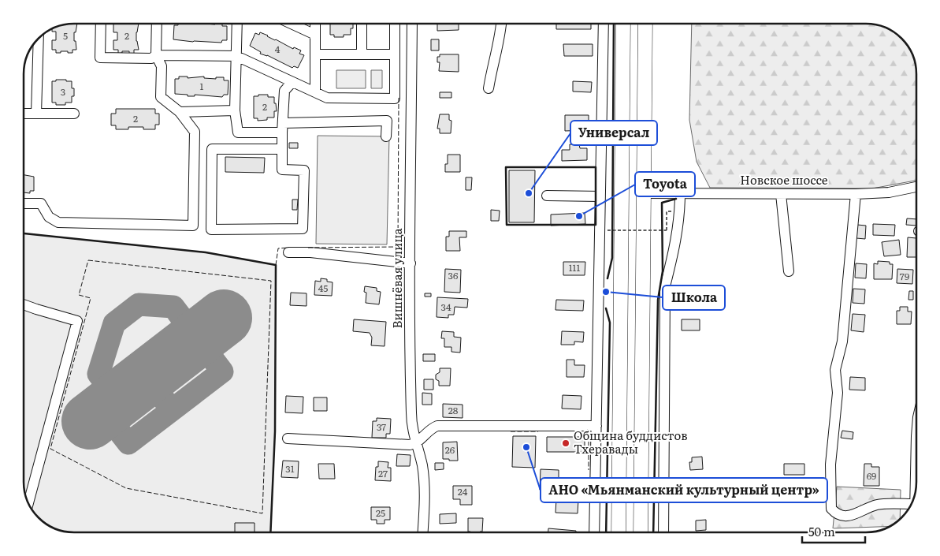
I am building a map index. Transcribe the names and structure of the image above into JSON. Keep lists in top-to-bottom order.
{
  "streets": {
    "street": ["Новское шоссе", "Вишнёвая улица"]
  },
  "places": [
    "Универсал",
    "Toyota",
    "Школа",
    "Община буддистов Тхеравады",
    "АНО «Мьянманский культурный центр»"
  ],
  "house_numbers": [
    "5",
    "2",
    "4",
    "1",
    "3",
    "2",
    "2",
    "111",
    "36",
    "79",
    "45",
    "34",
    "28",
    "37",
    "26",
    "31",
    "27",
    "69",
    "24",
    "25"
  ],
  "scale_bar": "50 m"
}
